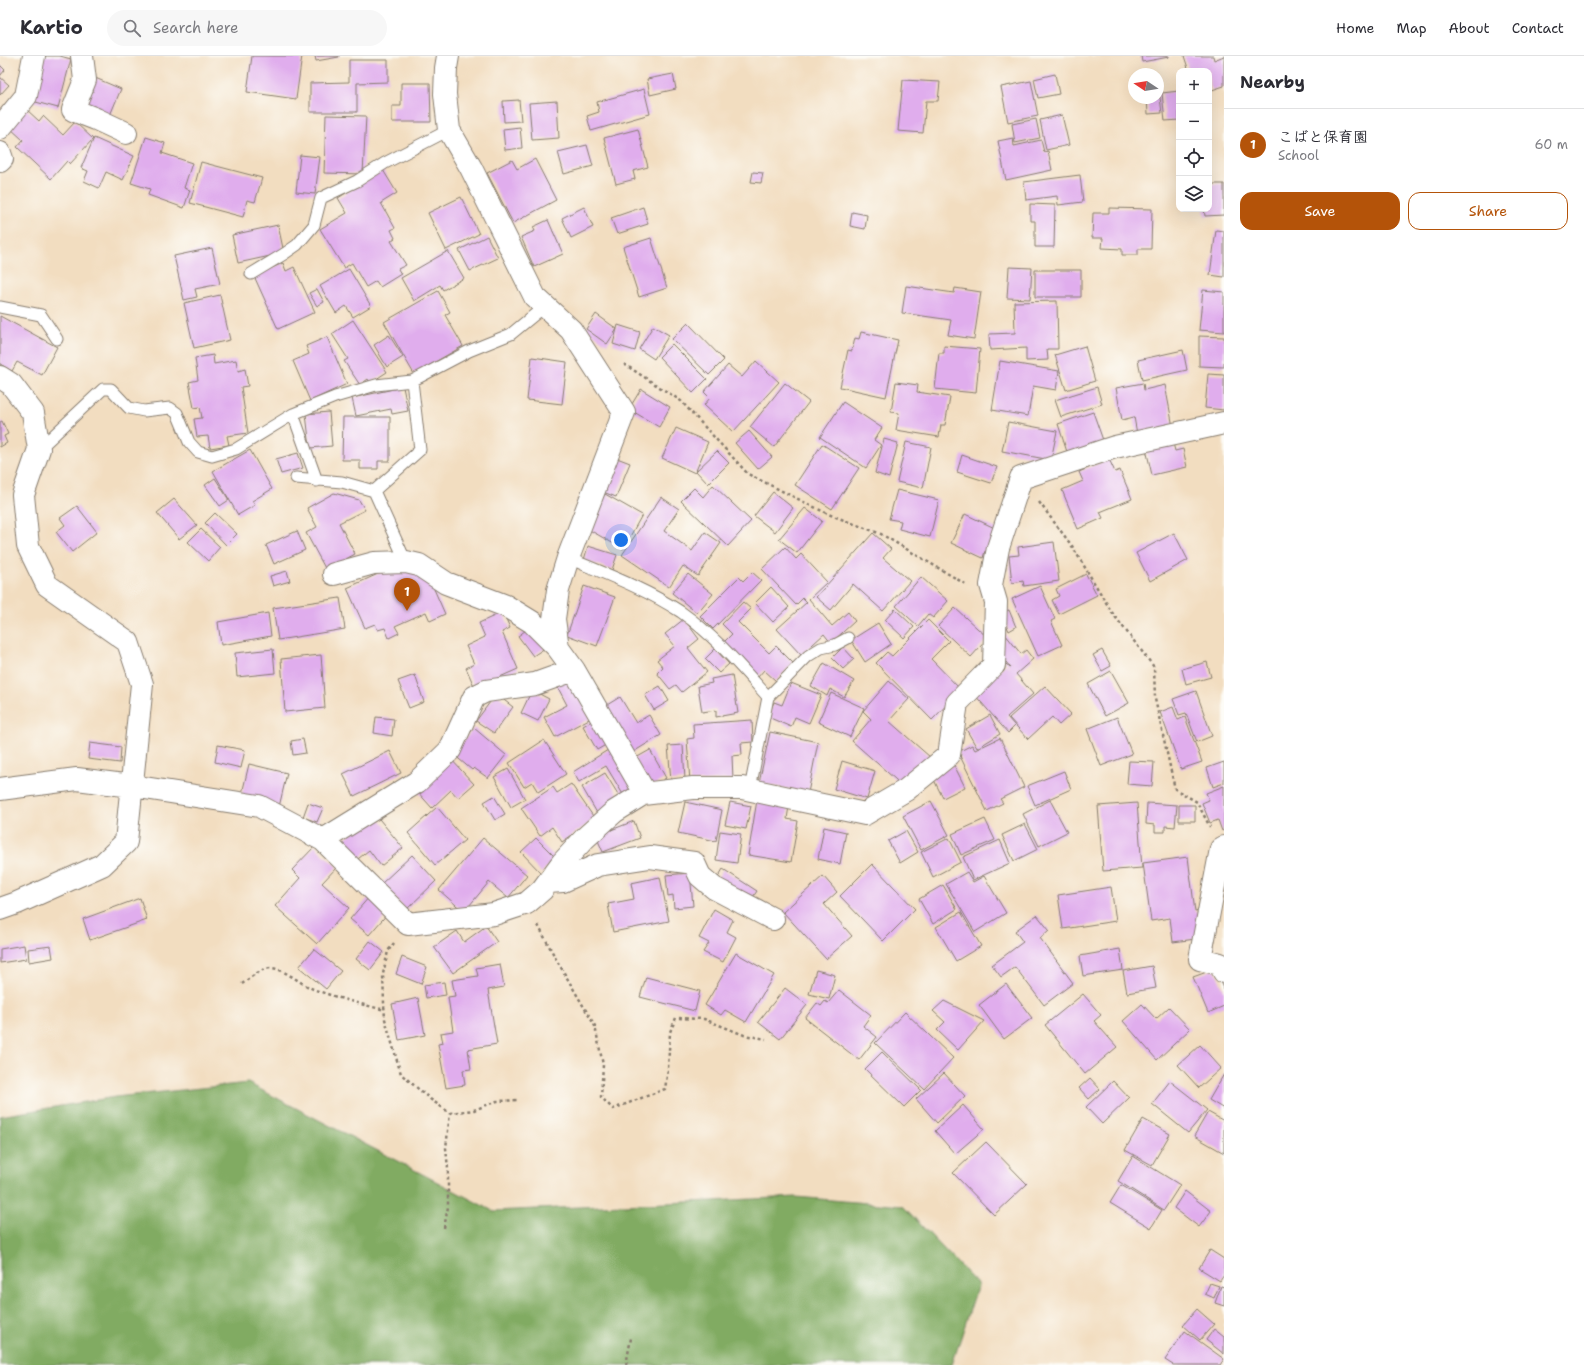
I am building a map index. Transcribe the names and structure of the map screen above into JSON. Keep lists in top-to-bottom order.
{
  "north": "left",
  "page": {
    "header": "Kartio",
    "search": "Search here",
    "nav": [
      "Home",
      "Map",
      "About",
      "Contact"
    ],
    "heading": "Nearby",
    "map_buttons": ["+", "−"],
    "list": [
      {
        "mark": "1",
        "name": "こばと保育園",
        "note": "School",
        "value": "60 m"
      }
    ],
    "buttons": ["Save", "Share"],
    "pins": "1"
  }
}
